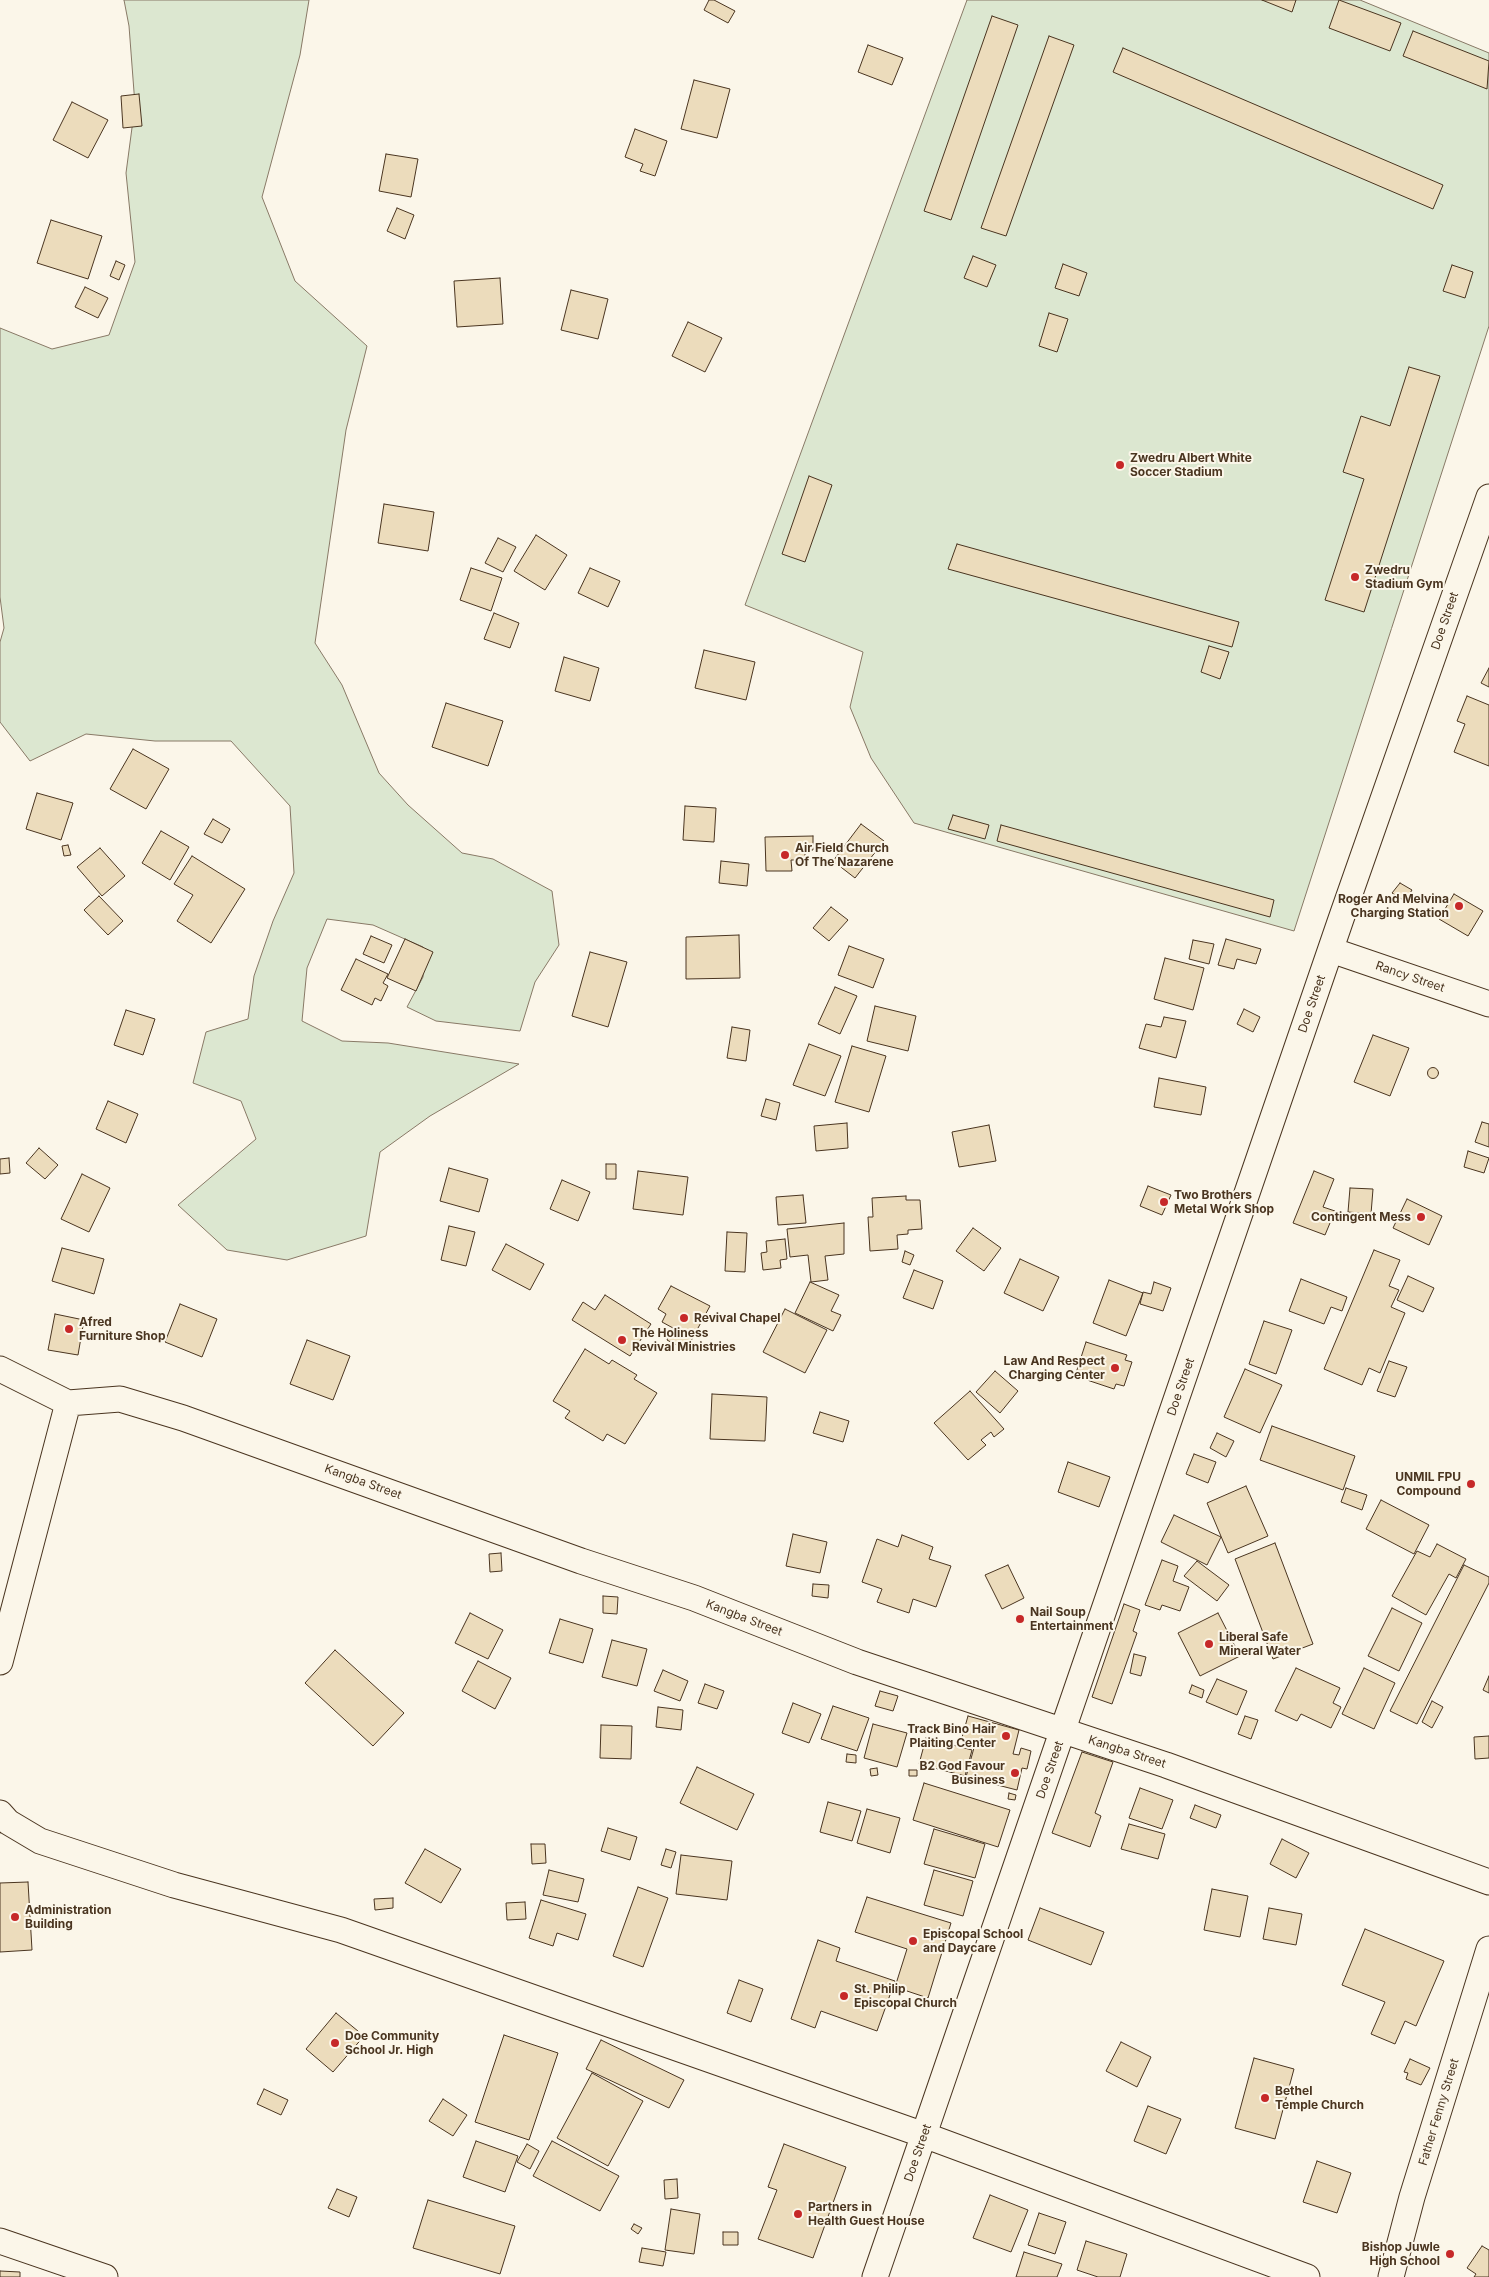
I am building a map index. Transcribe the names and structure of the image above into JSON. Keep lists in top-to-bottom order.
{
  "streets": {
    "street": [
      "Doe Street",
      "Rancy Street",
      "Kangba Street",
      "Father Fenny Street"
    ]
  },
  "crossings": [
    ["Doe Street", "Rancy Street"],
    ["Doe Street", "Kangba Street"]
  ],
  "places": [
    "Zwedru Albert White Soccer Stadium",
    "Zwedru Stadium Gym",
    "Air Field Church Of The Nazarene",
    "Roger And Melvina Charging Station",
    "Two Brothers Metal Work Shop",
    "Contingent Mess",
    "Revival Chapel",
    "Afred Furniture Shop",
    "The Holiness Revival Ministries",
    "Law And Respect Charging Center",
    "UNMIL FPU Compound",
    "Nail Soup Entertainment",
    "Liberal Safe Mineral Water",
    "Track Bino Hair Plaiting Center",
    "B2 God Favour Business",
    "Administration Building",
    "Episcopal School and Daycare",
    "St. Philip Episcopal Church",
    "Doe Community School Jr. High",
    "Bethel Temple Church",
    "Partners in Health Guest House",
    "Bishop Juwle High School"
  ]
}
